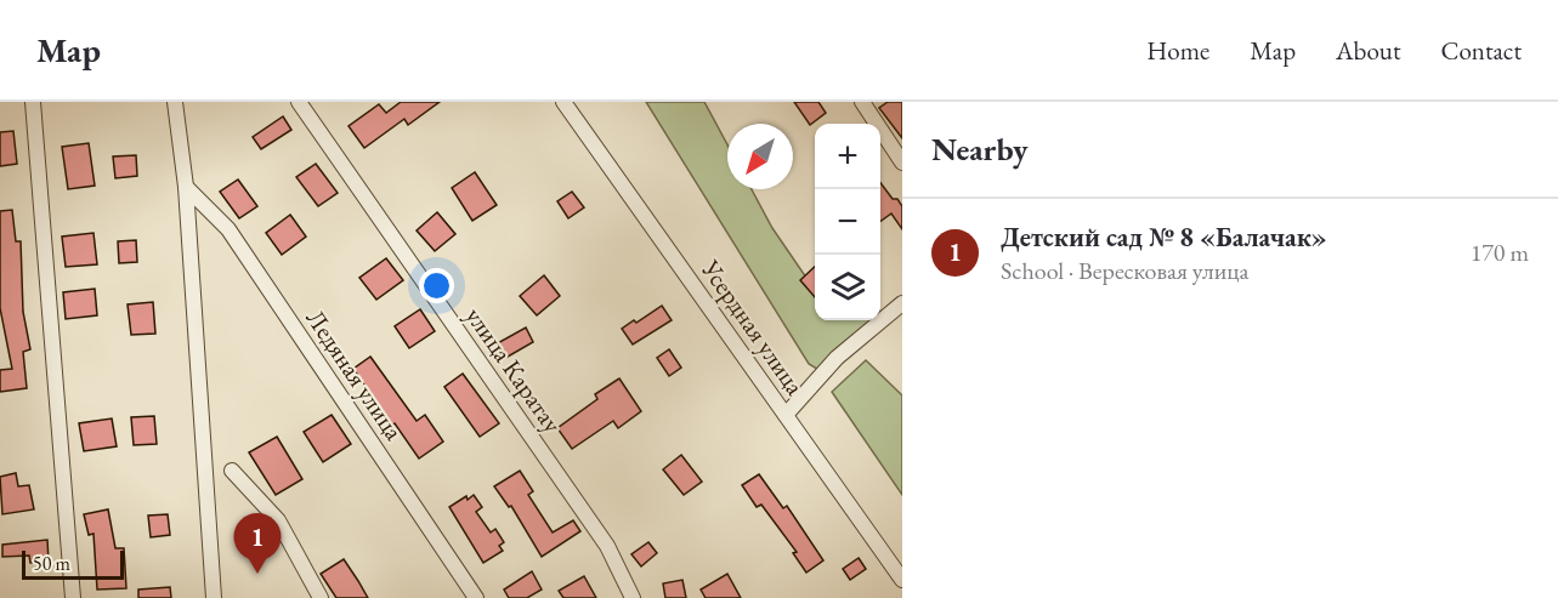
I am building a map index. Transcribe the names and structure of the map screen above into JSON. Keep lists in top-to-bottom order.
{
  "streets": {
    "street": ["Усердная улица", "улица Каратау", "Ледяная улица"]
  },
  "scale_bar": "50 m",
  "north": "bottom left",
  "page": {
    "header": "Map",
    "nav": [
      "Home",
      "Map",
      "About",
      "Contact"
    ],
    "heading": "Nearby",
    "map_buttons": ["+", "−"],
    "list": [
      {
        "mark": "1",
        "name": "Детский сад № 8 «Балачак»",
        "note": "School · Вересковая улица",
        "value": "170 m"
      }
    ],
    "pins": "1",
    "scale": "50 m"
  }
}
